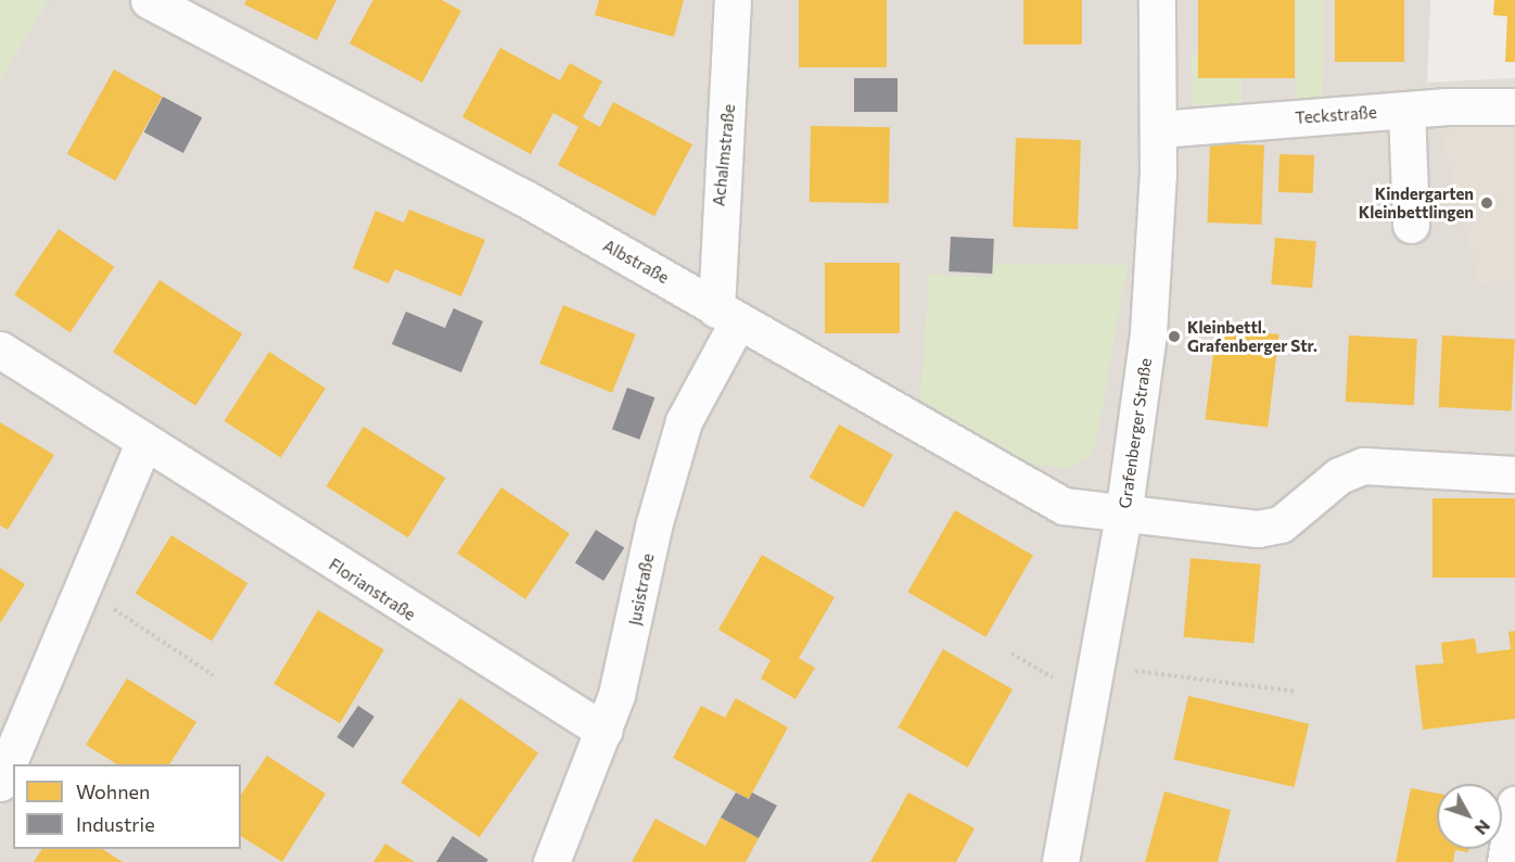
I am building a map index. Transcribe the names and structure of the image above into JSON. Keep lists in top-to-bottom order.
{
  "streets": {
    "street": [
      "Teckstraße",
      "Achalmstraße",
      "Albstraße",
      "Grafenberger Straße",
      "Florianstraße",
      "Jusistraße"
    ]
  },
  "crossings": [
    ["Teckstraße", "Grafenberger Straße"],
    ["Achalmstraße", "Albstraße"],
    ["Achalmstraße", "Jusistraße"],
    ["Albstraße", "Grafenberger Straße"],
    ["Albstraße", "Jusistraße"],
    ["Florianstraße", "Jusistraße"]
  ],
  "places": ["Kindergarten Kleinbettlingen", "Kleinbettl. Grafenberger Str."],
  "legend": ["Wohnen", "Industrie"],
  "north": "bottom right"
}
